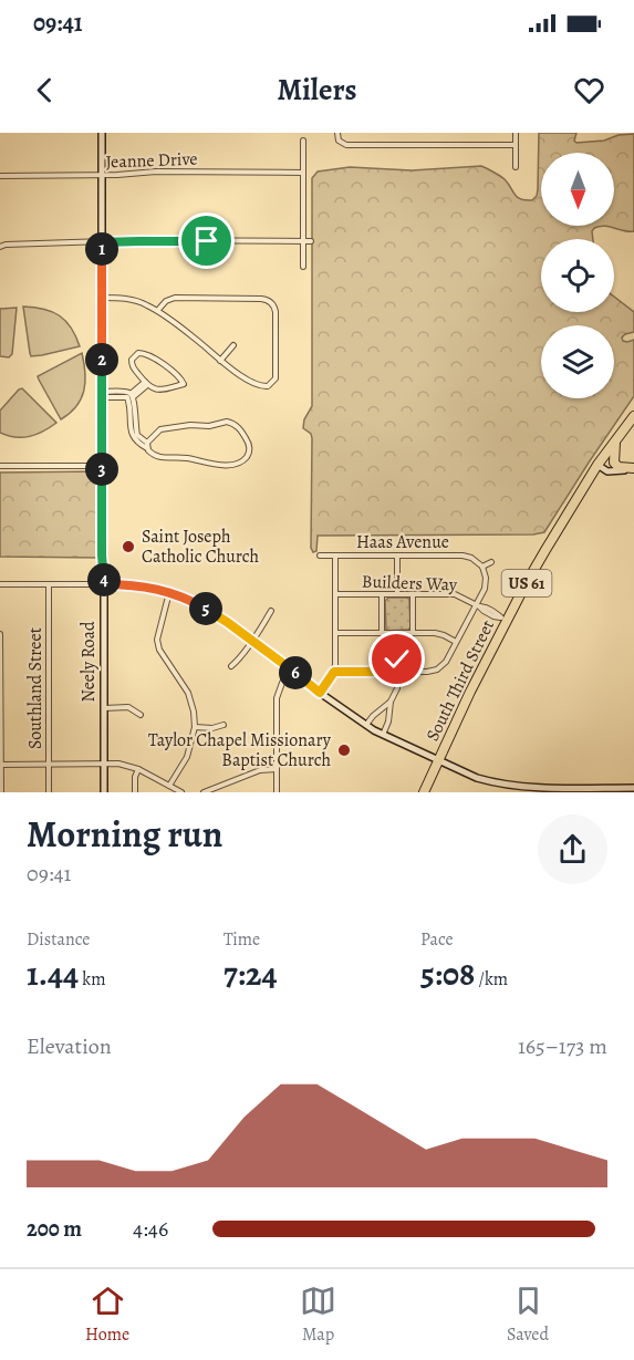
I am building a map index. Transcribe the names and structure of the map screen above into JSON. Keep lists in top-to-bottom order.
{
  "streets": {
    "highway": ["US 61", "South Third Street"],
    "street": [
      "Jeanne Drive",
      "Haas Avenue",
      "Builders Way",
      "Neely Road",
      "Southland Street"
    ]
  },
  "crossings": [
    ["Jeanne Drive", "Neely Road"],
    ["Builders Way", "South Third Street"]
  ],
  "places": ["Saint Joseph Catholic Church", "Taylor Chapel Missionary Baptist Church"],
  "north": "bottom",
  "page": {
    "status": "09:41",
    "header": "Milers",
    "pins": [
      "1",
      "2",
      "3",
      "4",
      "5",
      "6"
    ],
    "heading": ["Morning run", "09:41"],
    "stats": [
      ["Distance", "1.44 km"],
      ["Time", "7:24"],
      ["Pace", "5:08 /km"]
    ],
    "chart": ["Elevation", "165–173 m"],
    "list": [
      {
        "name": "200 m",
        "note": "4:46"
      }
    ],
    "tabs": ["Home", "Map", "Saved"]
  }
}
